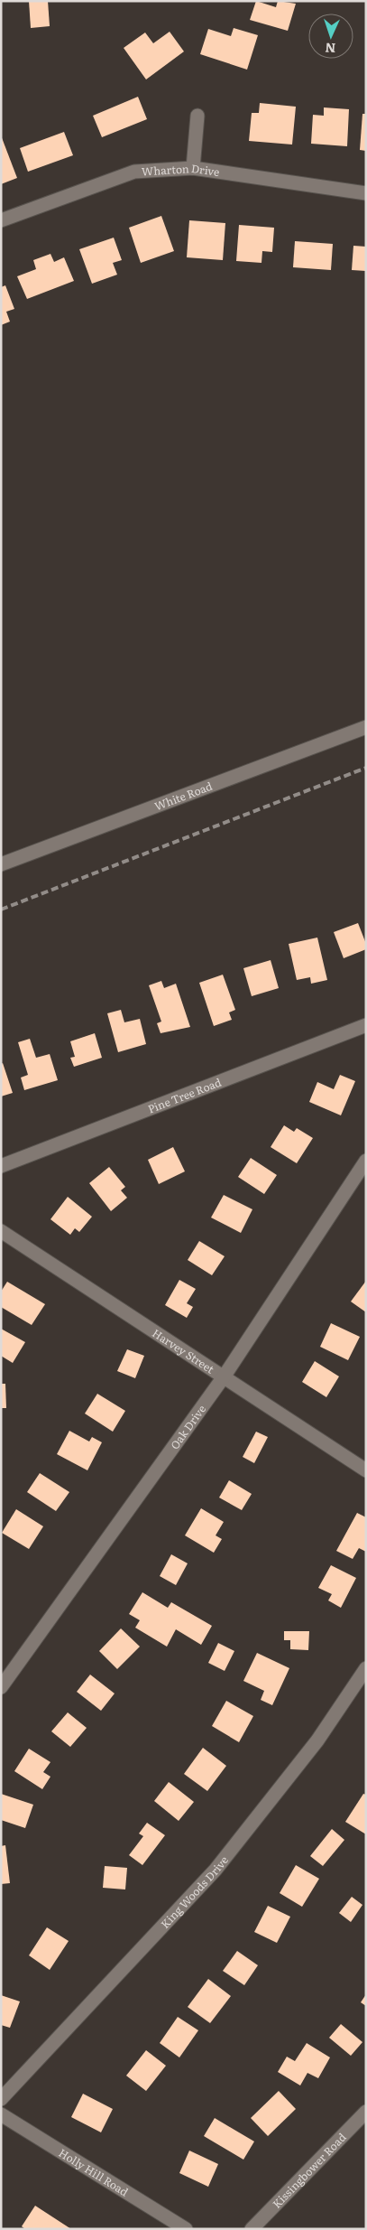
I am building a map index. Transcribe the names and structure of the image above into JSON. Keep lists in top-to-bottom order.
{
  "streets": {
    "street": [
      "Wharton Drive",
      "White Road",
      "Pine Tree Road",
      "Harvey Street",
      "Oak Drive",
      "King Woods Drive",
      "Kissingbower Road",
      "Holly Hill Road"
    ]
  },
  "crossings": [
    ["Harvey Street", "Oak Drive"]
  ],
  "north": "bottom"
}
